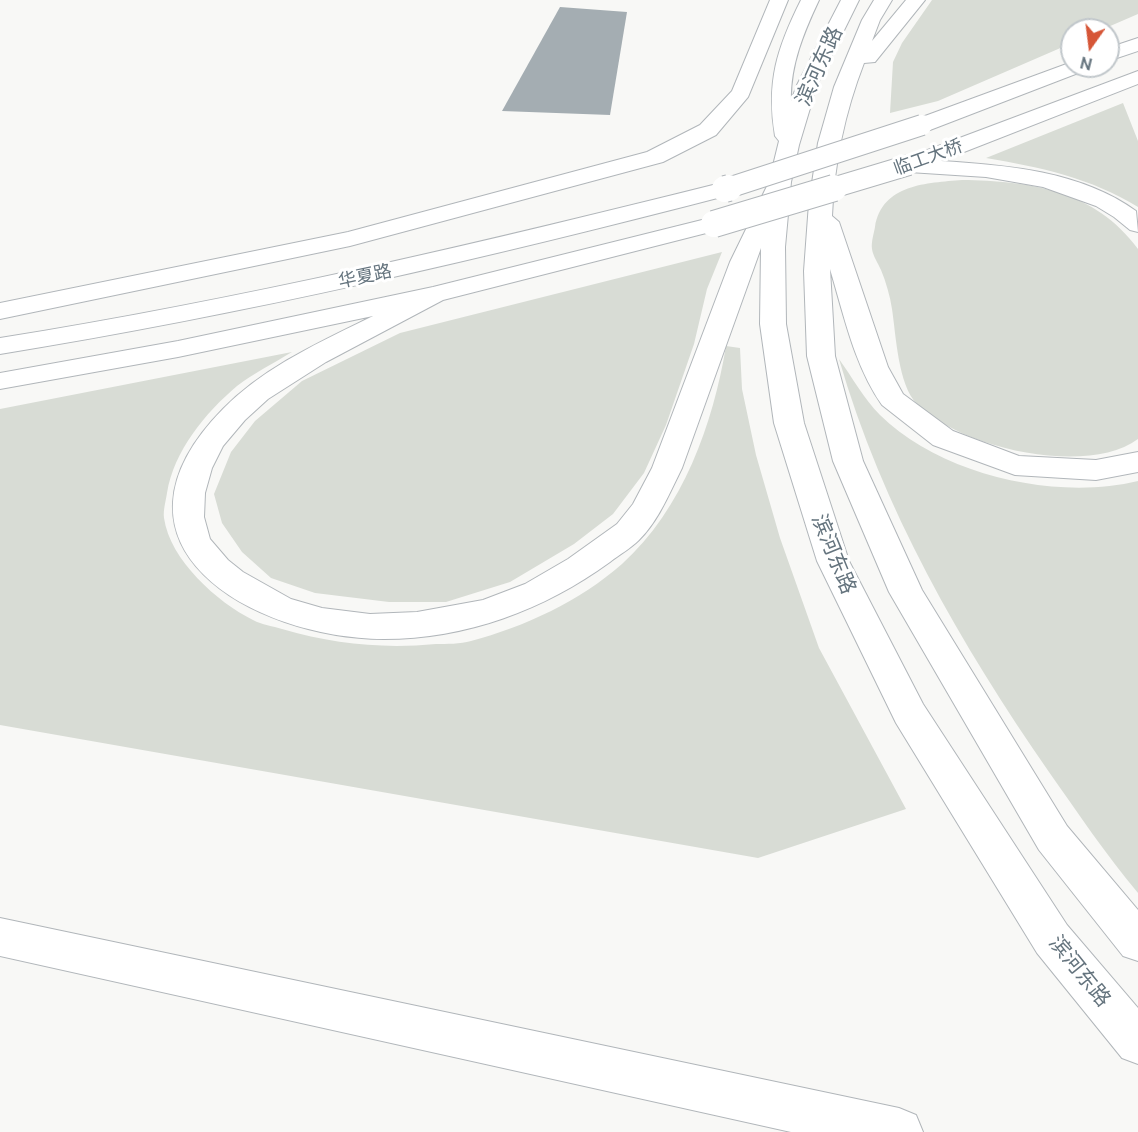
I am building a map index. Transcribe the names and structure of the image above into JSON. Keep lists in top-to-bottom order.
{
  "streets": {
    "main road": ["滨河东路", "临工大桥", "华夏路"]
  },
  "crossings": [
    ["临工大桥", "华夏路"]
  ],
  "north": "bottom"
}
